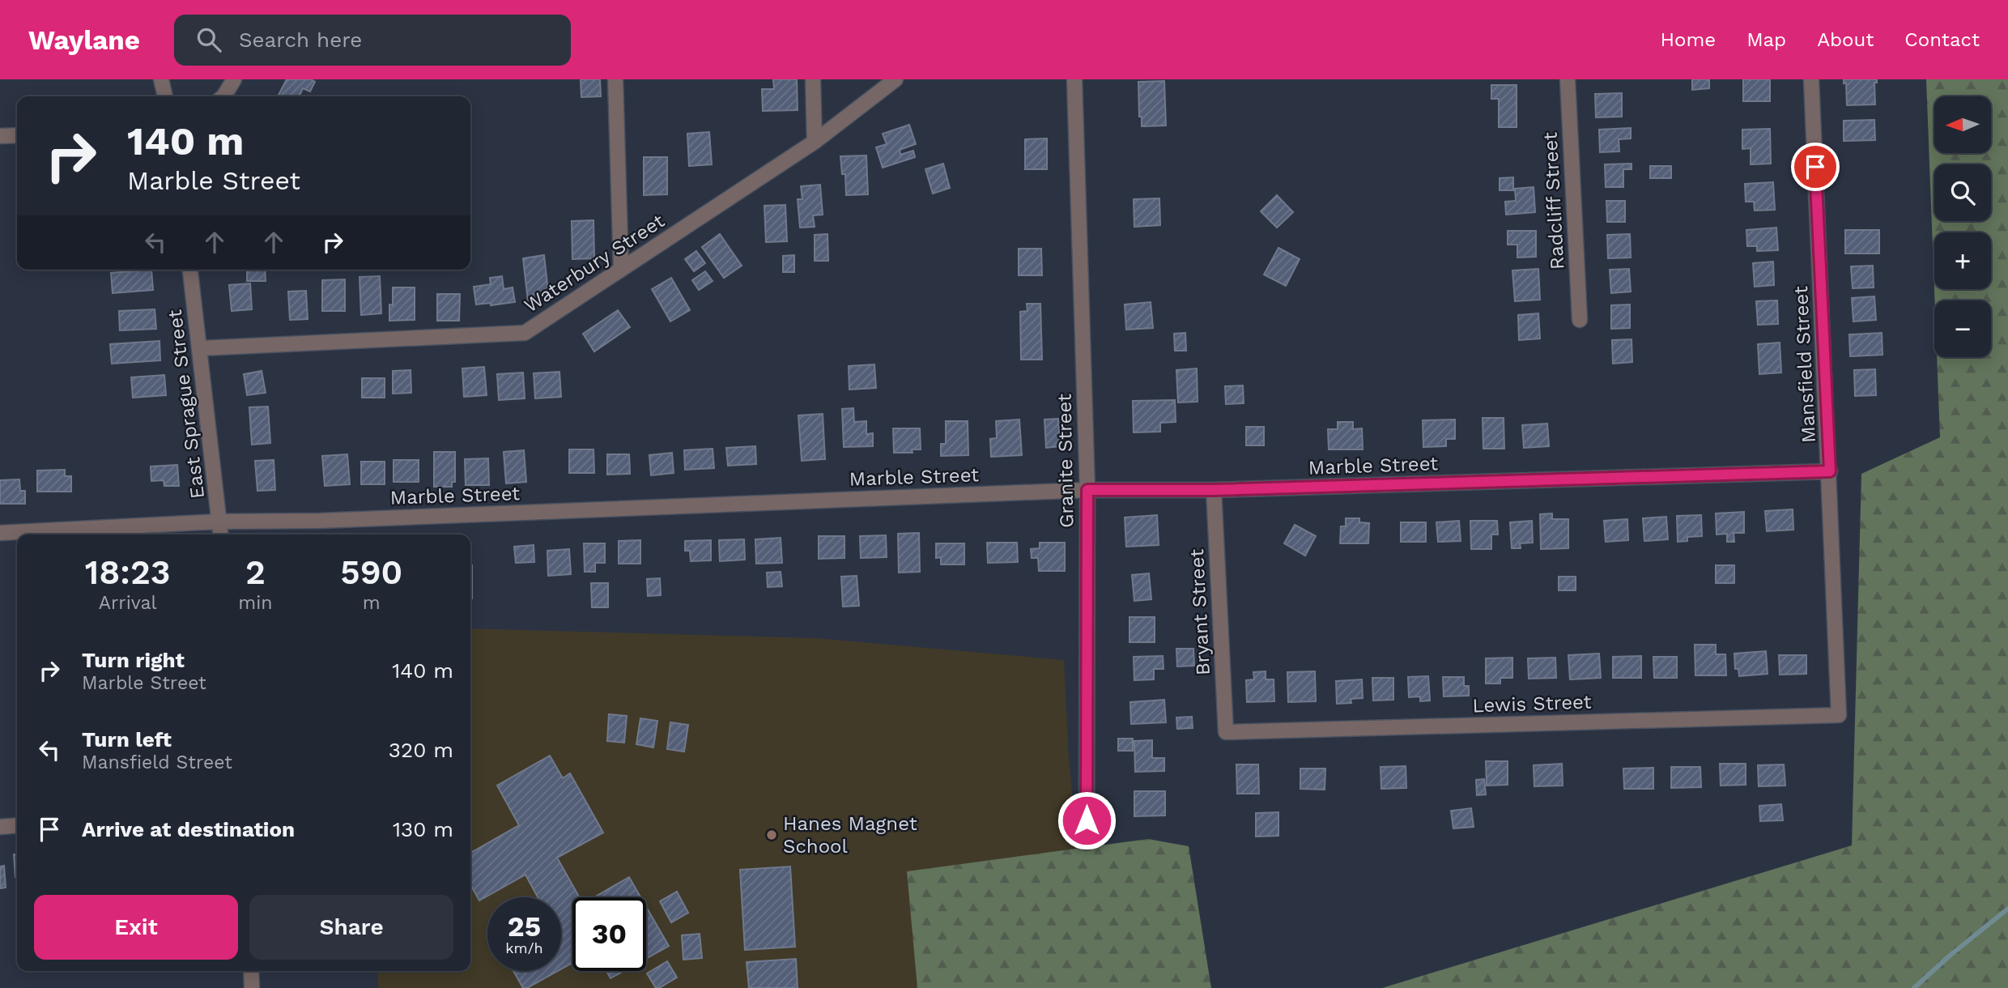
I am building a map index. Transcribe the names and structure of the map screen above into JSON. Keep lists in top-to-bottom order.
{
  "streets": {
    "street": [
      "Radcliff Street",
      "Waterbury Street",
      "Mansfield Street",
      "East Sprague Street",
      "Granite Street",
      "Marble Street",
      "Bryant Street",
      "Lewis Street"
    ]
  },
  "crossings": [
    ["Waterbury Street", "East Sprague Street"],
    ["Mansfield Street", "Marble Street"],
    ["Mansfield Street", "Lewis Street"],
    ["East Sprague Street", "Marble Street"],
    ["Granite Street", "Marble Street"],
    ["Marble Street", "Bryant Street"],
    ["Bryant Street", "Lewis Street"]
  ],
  "places": ["Hanes Magnet School"],
  "north": "left",
  "page": {
    "header": "Waylane",
    "search": "Search here",
    "nav": [
      "Home",
      "Map",
      "About",
      "Contact"
    ],
    "map_buttons": ["+", "−"],
    "turn": ["140 m", "Marble Street"],
    "eta": [
      "18:23",
      "Arrival",
      "2",
      "min",
      "590",
      "m"
    ],
    "list": [
      {
        "name": "Turn right",
        "note": "Marble Street",
        "value": "140 m"
      },
      {
        "name": "Turn left",
        "note": "Mansfield Street",
        "value": "320 m"
      },
      {
        "name": "Arrive at destination",
        "value": "130 m"
      }
    ],
    "buttons": ["Exit", "Share"],
    "speed": "25 km/h",
    "limit": "30"
  }
}
